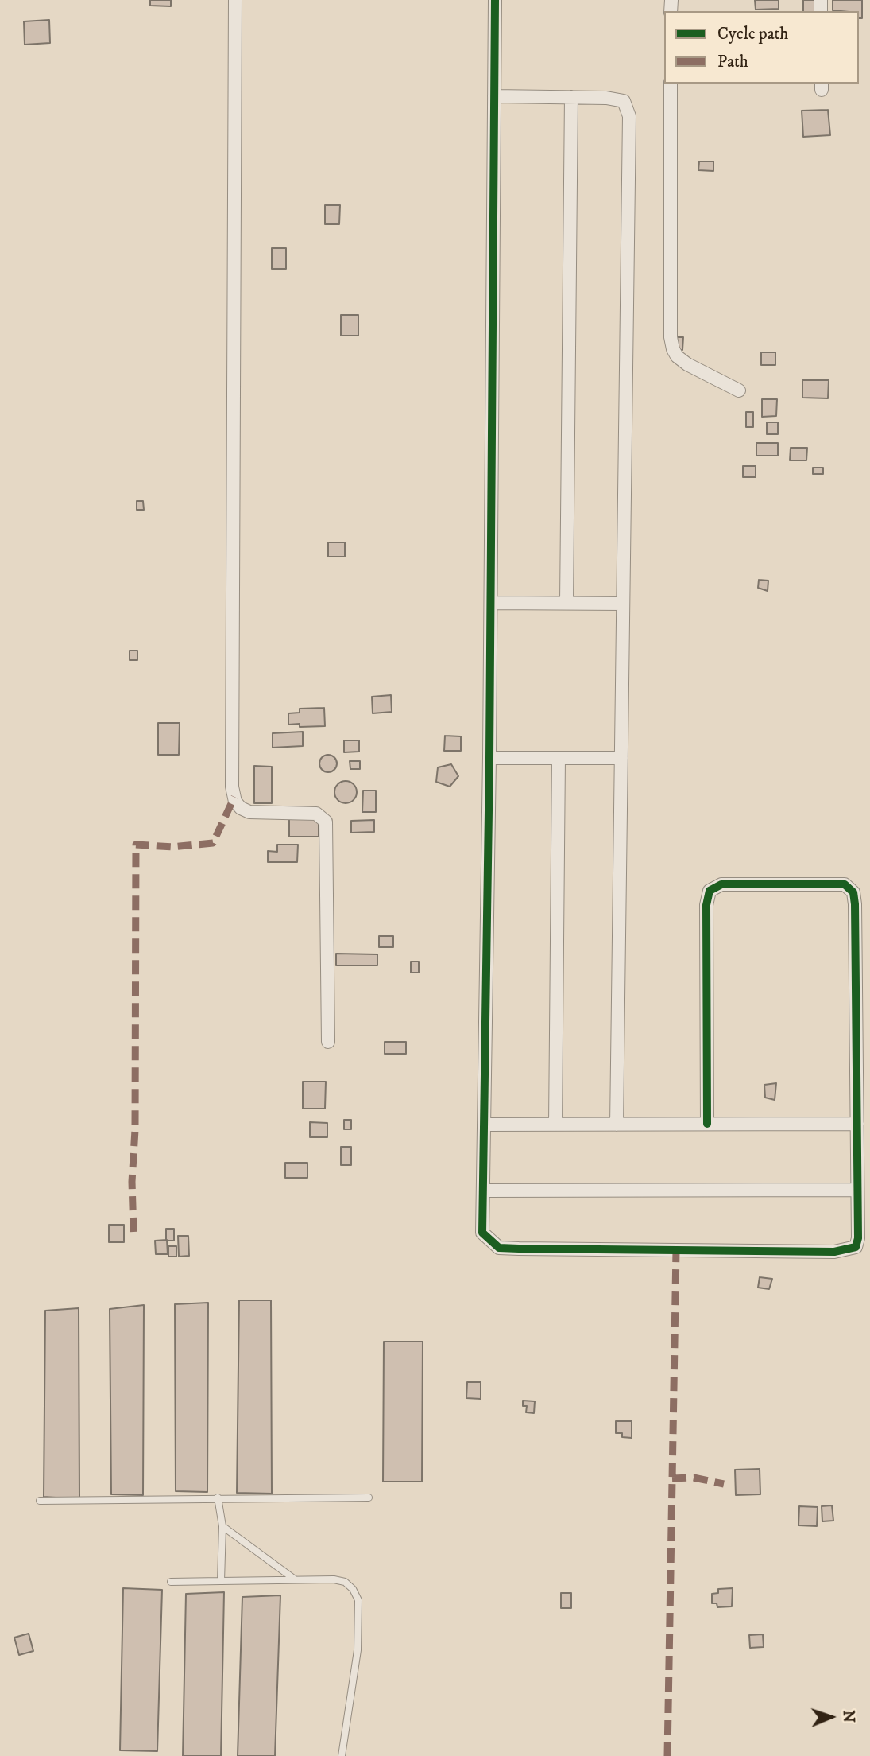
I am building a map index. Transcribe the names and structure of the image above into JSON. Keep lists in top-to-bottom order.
{
  "legend": ["Cycle path", "Path"],
  "north": "right"
}
